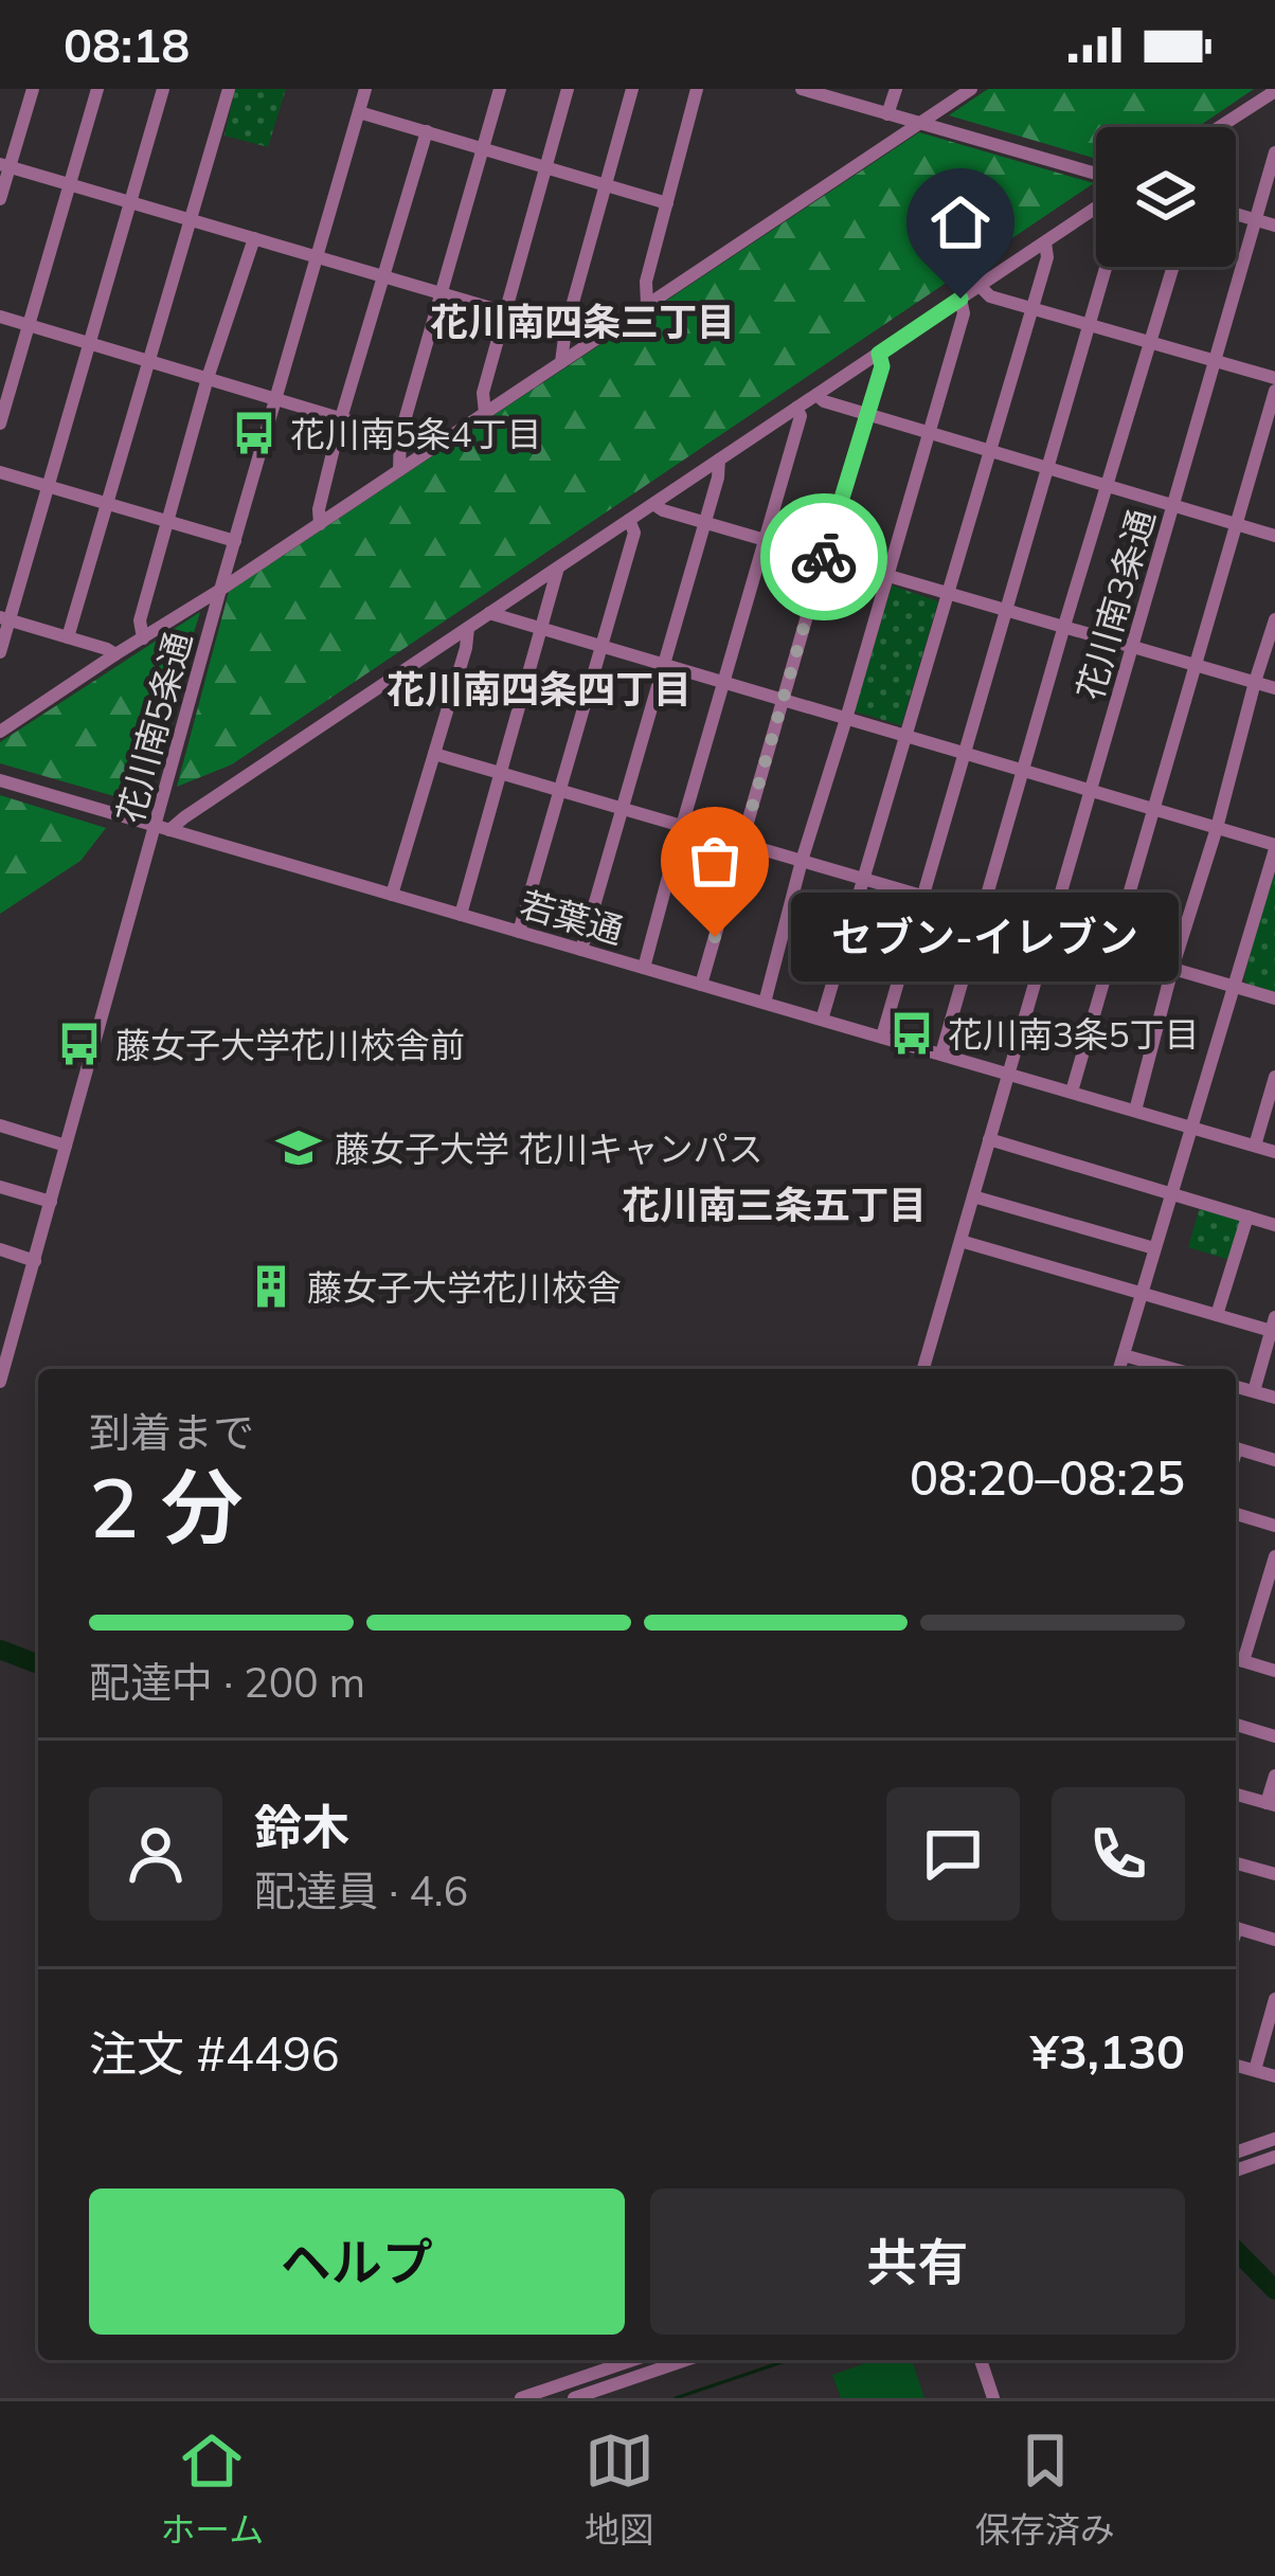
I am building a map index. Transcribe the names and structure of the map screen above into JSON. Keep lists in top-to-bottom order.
{
  "streets": {
    "street": ["花川南3条通", "花川南5条通", "若葉通"]
  },
  "crossings": [
    ["花川南3条通", "若葉通"],
    ["花川南5条通", "若葉通"]
  ],
  "districts": ["花川南四条三丁目", "花川南四条四丁目", "花川南三条五丁目"],
  "places": {
    "bus stop": ["花川南5条4丁目", "花川南3条5丁目", "藤女子大学花川校舎前"],
    "other": ["セブン-イレブン"],
    "school or university": ["藤女子大学 花川キャンパス"],
    "building": ["藤女子大学花川校舎"]
  },
  "page": {
    "status": "08:18",
    "bubble": "セブン-イレブン",
    "heading": ["2 分", "到着まで", "08:20–08:25"],
    "panel": [
      "鈴木",
      "配達員 · 4.6",
      "注文 #4496",
      "¥3,130"
    ],
    "bar": "配達中 · 200 m",
    "buttons": ["ヘルプ", "共有"],
    "tabs": ["ホーム", "地図", "保存済み"]
  }
}
